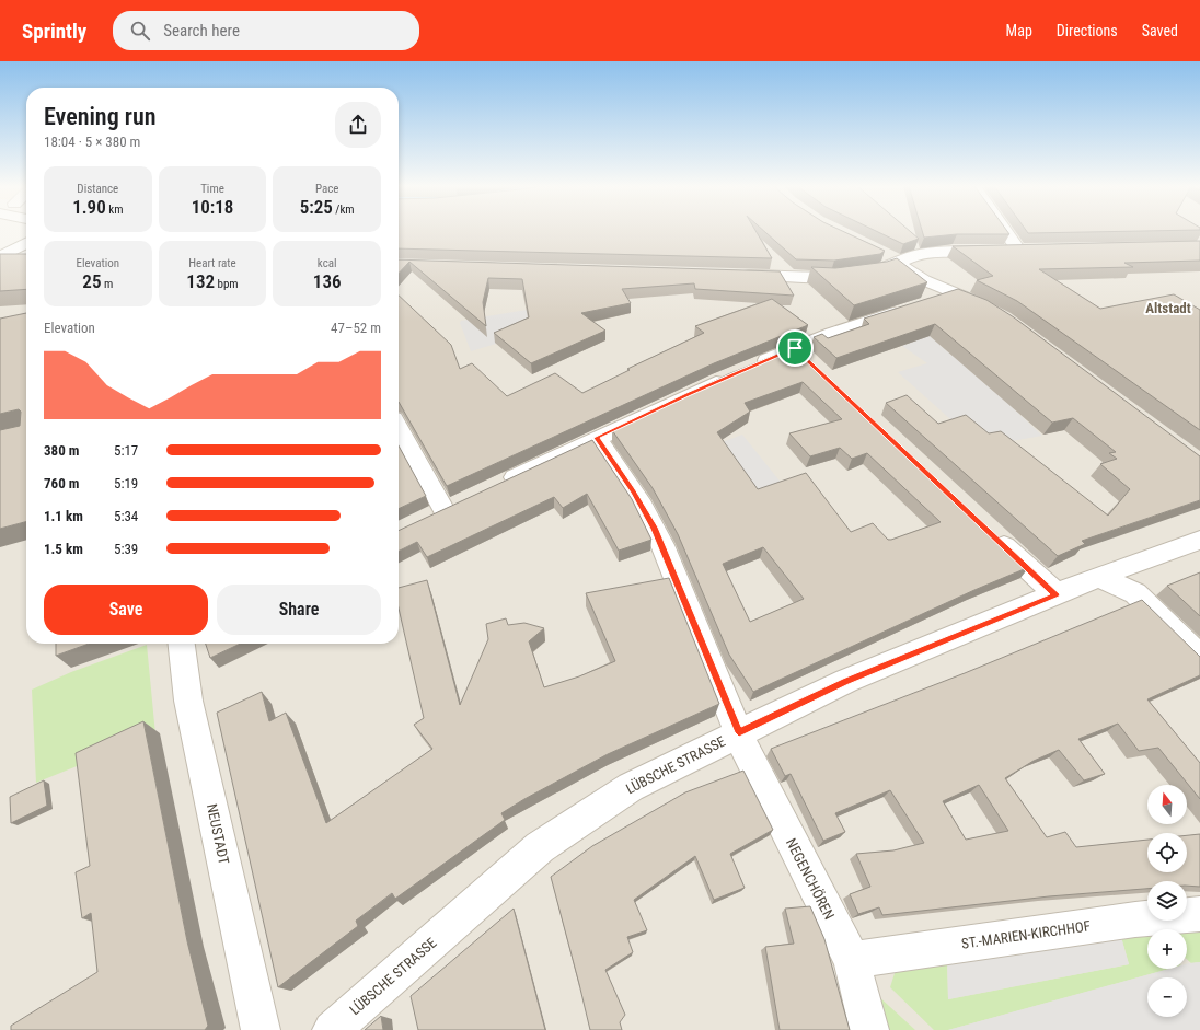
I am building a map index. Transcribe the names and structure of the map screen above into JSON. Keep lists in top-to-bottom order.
{
  "streets": {
    "street": [
      "LÜBSCHE STRASSE",
      "NEUSTADT",
      "NEGENCHÖREN",
      "ST.-MARIEN-KIRCHHOF"
    ]
  },
  "crossings": [
    ["LÜBSCHE STRASSE", "NEGENCHÖREN"],
    ["NEGENCHÖREN", "ST.-MARIEN-KIRCHHOF"]
  ],
  "districts": ["Altstadt"],
  "north": "top",
  "page": {
    "header": "Sprintly",
    "search": "Search here",
    "nav": ["Map", "Directions", "Saved"],
    "heading": ["Evening run", "18:04 · 5 × 380 m"],
    "stats": [
      ["Distance", "1.90 km"],
      ["Time", "10:18"],
      ["Pace", "5:25 /km"],
      ["Elevation", "25 m"],
      ["Heart rate", "132 bpm"],
      ["kcal", "136"]
    ],
    "chart": ["Elevation", "47–52 m"],
    "list": [
      {
        "name": "380 m",
        "note": "5:17"
      },
      {
        "name": "760 m",
        "note": "5:19"
      },
      {
        "name": "1.1 km",
        "note": "5:34"
      },
      {
        "name": "1.5 km",
        "note": "5:39"
      }
    ],
    "buttons": ["Save", "Share"],
    "map_buttons": ["+", "−"]
  }
}
